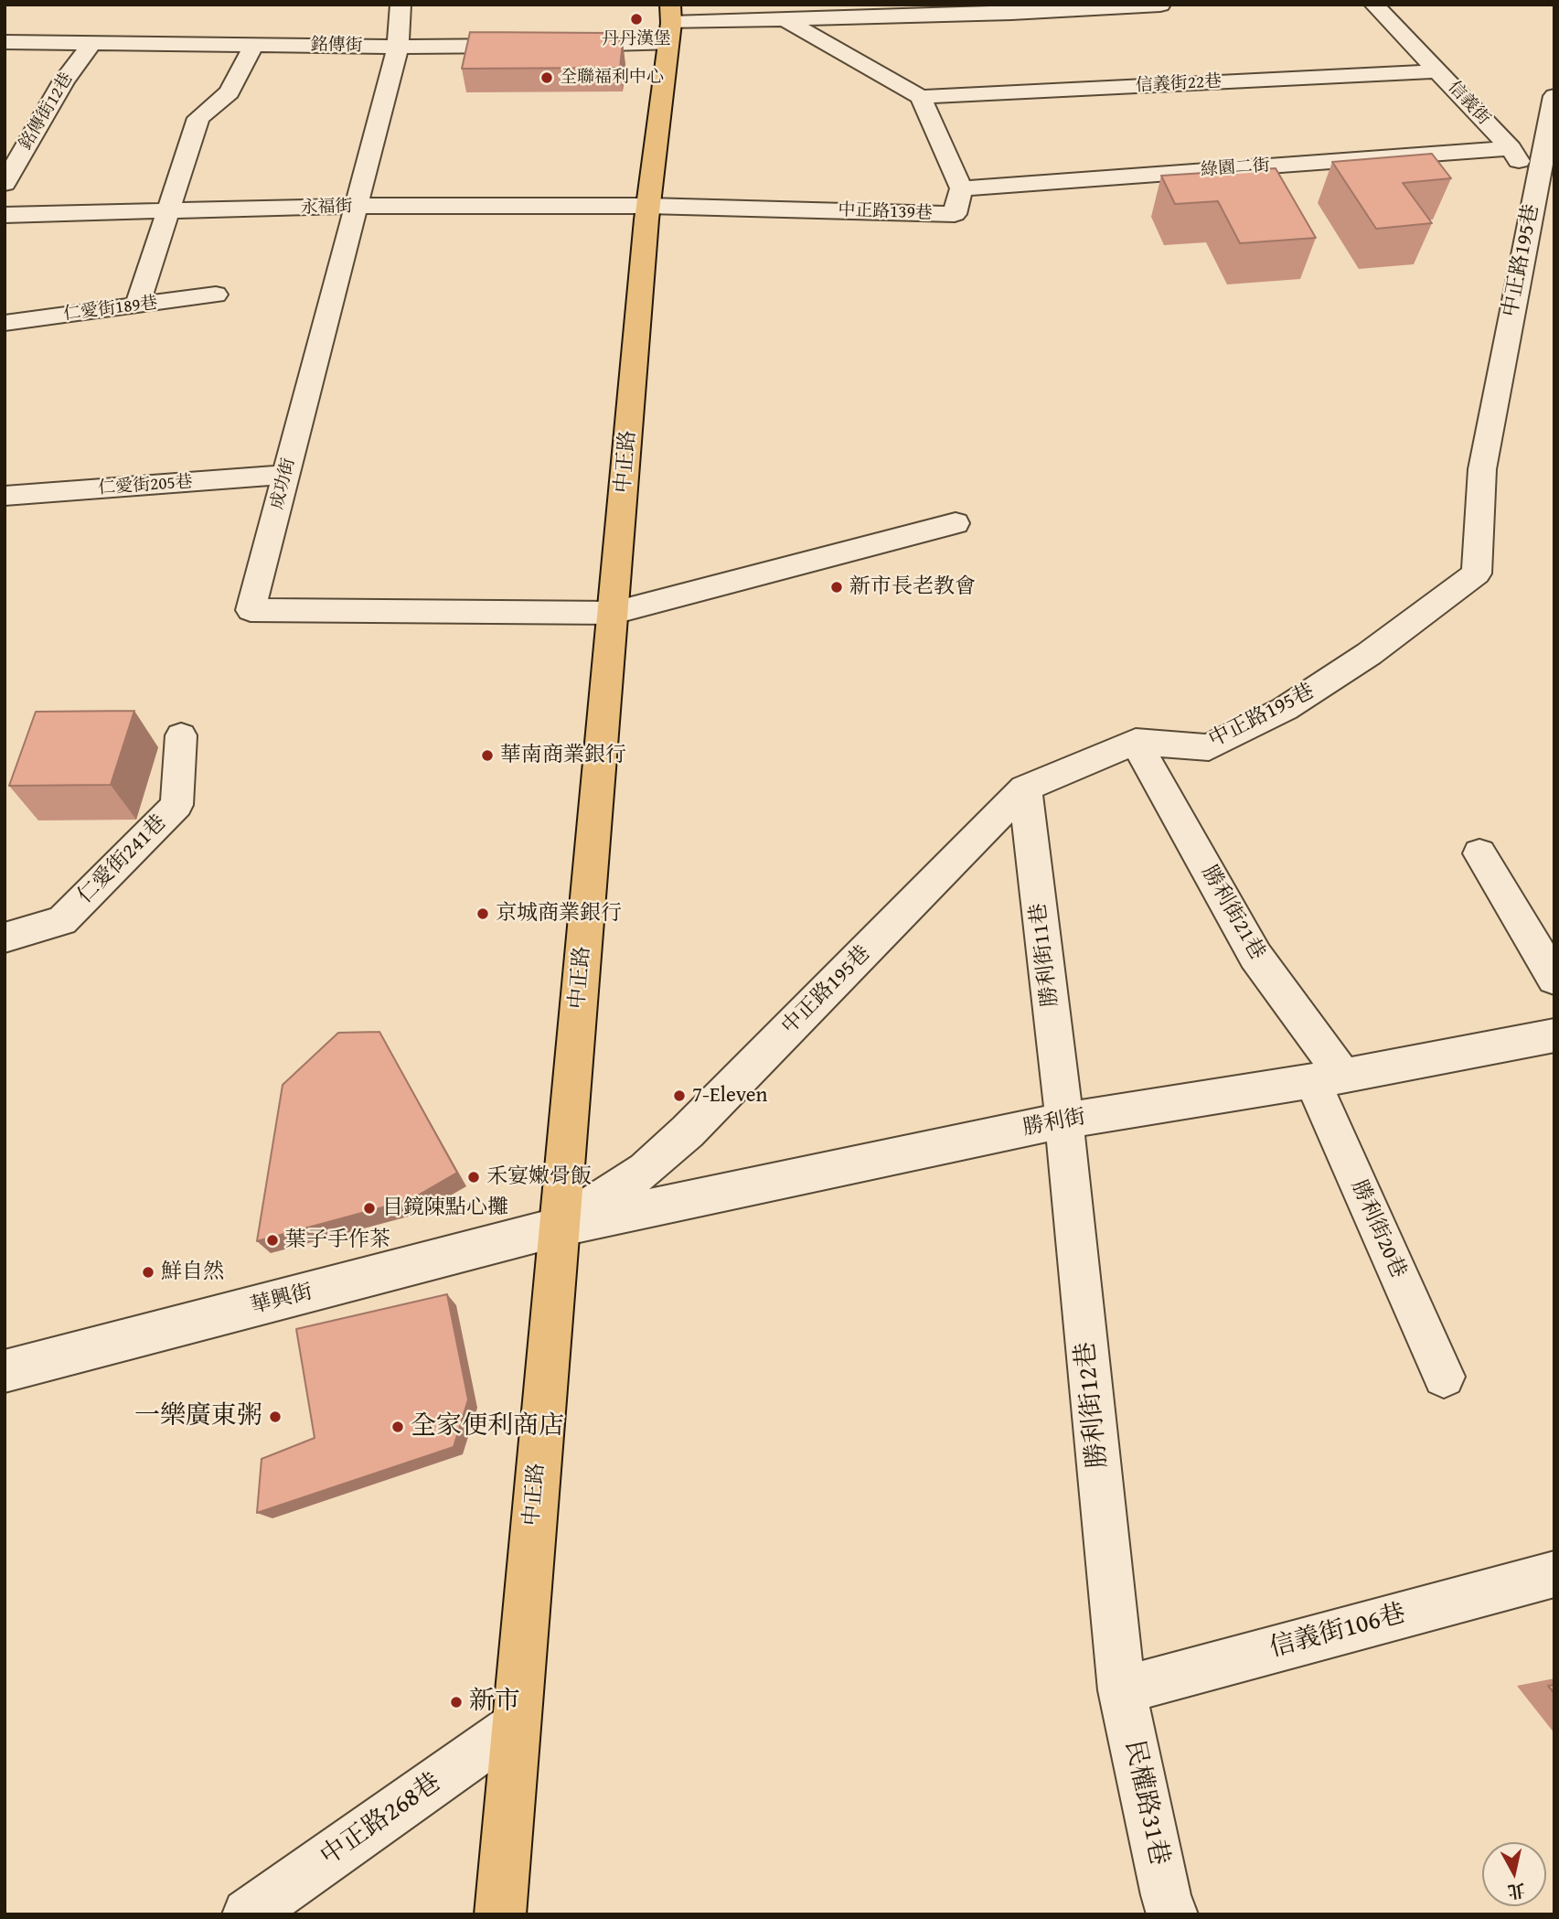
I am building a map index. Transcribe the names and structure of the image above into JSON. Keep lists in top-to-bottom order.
{
  "streets": {
    "main road": ["中正路"],
    "street": [
      "銘傳街",
      "信義街22巷",
      "信義街",
      "銘傳街12巷",
      "綠園二街",
      "永福街",
      "中正路139巷",
      "中正路195巷",
      "仁愛街189巷",
      "成功街",
      "仁愛街205巷",
      "仁愛街241巷",
      "勝利街21巷",
      "勝利街11巷",
      "勝利街",
      "勝利街20巷",
      "華興街",
      "勝利街12巷",
      "信義街106巷",
      "民權路31巷",
      "中正路268巷"
    ]
  },
  "crossings": [
    ["銘傳街", "銘傳街12巷"],
    ["銘傳街", "成功街"],
    ["信義街22巷", "信義街"],
    ["信義街", "綠園二街"],
    ["信義街", "中正路195巷"],
    ["綠園二街", "中正路139巷"],
    ["永福街", "中正路139巷"],
    ["永福街", "中正路"],
    ["永福街", "成功街"],
    ["中正路139巷", "中正路"],
    ["中正路195巷", "中正路"],
    ["中正路195巷", "勝利街21巷"],
    ["中正路195巷", "勝利街11巷"],
    ["中正路195巷", "勝利街"],
    ["中正路195巷", "華興街"],
    ["中正路", "成功街"],
    ["中正路", "勝利街"],
    ["中正路", "華興街"],
    ["中正路", "中正路268巷"],
    ["成功街", "仁愛街205巷"],
    ["勝利街21巷", "勝利街"],
    ["勝利街21巷", "勝利街20巷"],
    ["勝利街11巷", "勝利街"],
    ["勝利街11巷", "勝利街12巷"],
    ["勝利街", "勝利街20巷"],
    ["勝利街", "華興街"],
    ["勝利街", "勝利街12巷"],
    ["勝利街12巷", "信義街106巷"],
    ["勝利街12巷", "民權路31巷"],
    ["信義街106巷", "民權路31巷"]
  ],
  "places": [
    "丹丹漢堡",
    "全聯福利中心",
    "新市長老教會",
    "華南商業銀行",
    "京城商業銀行",
    "7-Eleven",
    "禾宴嫩骨飯",
    "目鏡陳點心攤",
    "葉子手作茶",
    "鮮自然",
    "一樂廣東粥",
    "全家便利商店",
    "新市"
  ],
  "north": "bottom"
}
